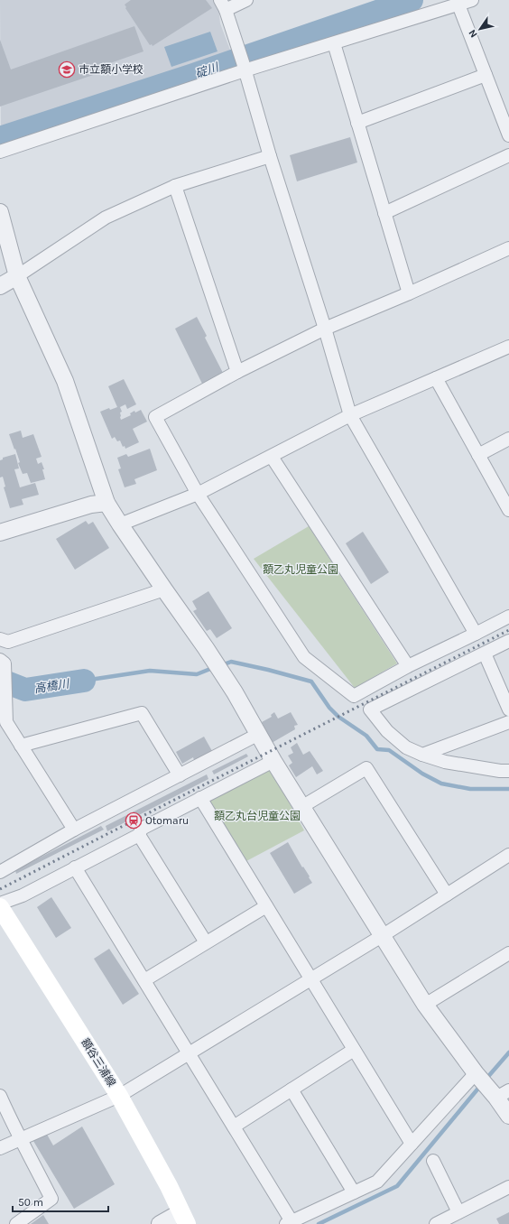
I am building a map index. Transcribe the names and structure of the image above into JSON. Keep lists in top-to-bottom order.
{
  "streets": {
    "main road": ["額谷三浦線"]
  },
  "water": ["碇川", "高橋川"],
  "parks": ["額乙丸児童公園", "額乙丸台児童公園"],
  "places": {
    "school or university": ["市立額小学校"],
    "station": ["Otomaru"]
  },
  "scale_bar": "50 m",
  "north": "bottom left"
}
